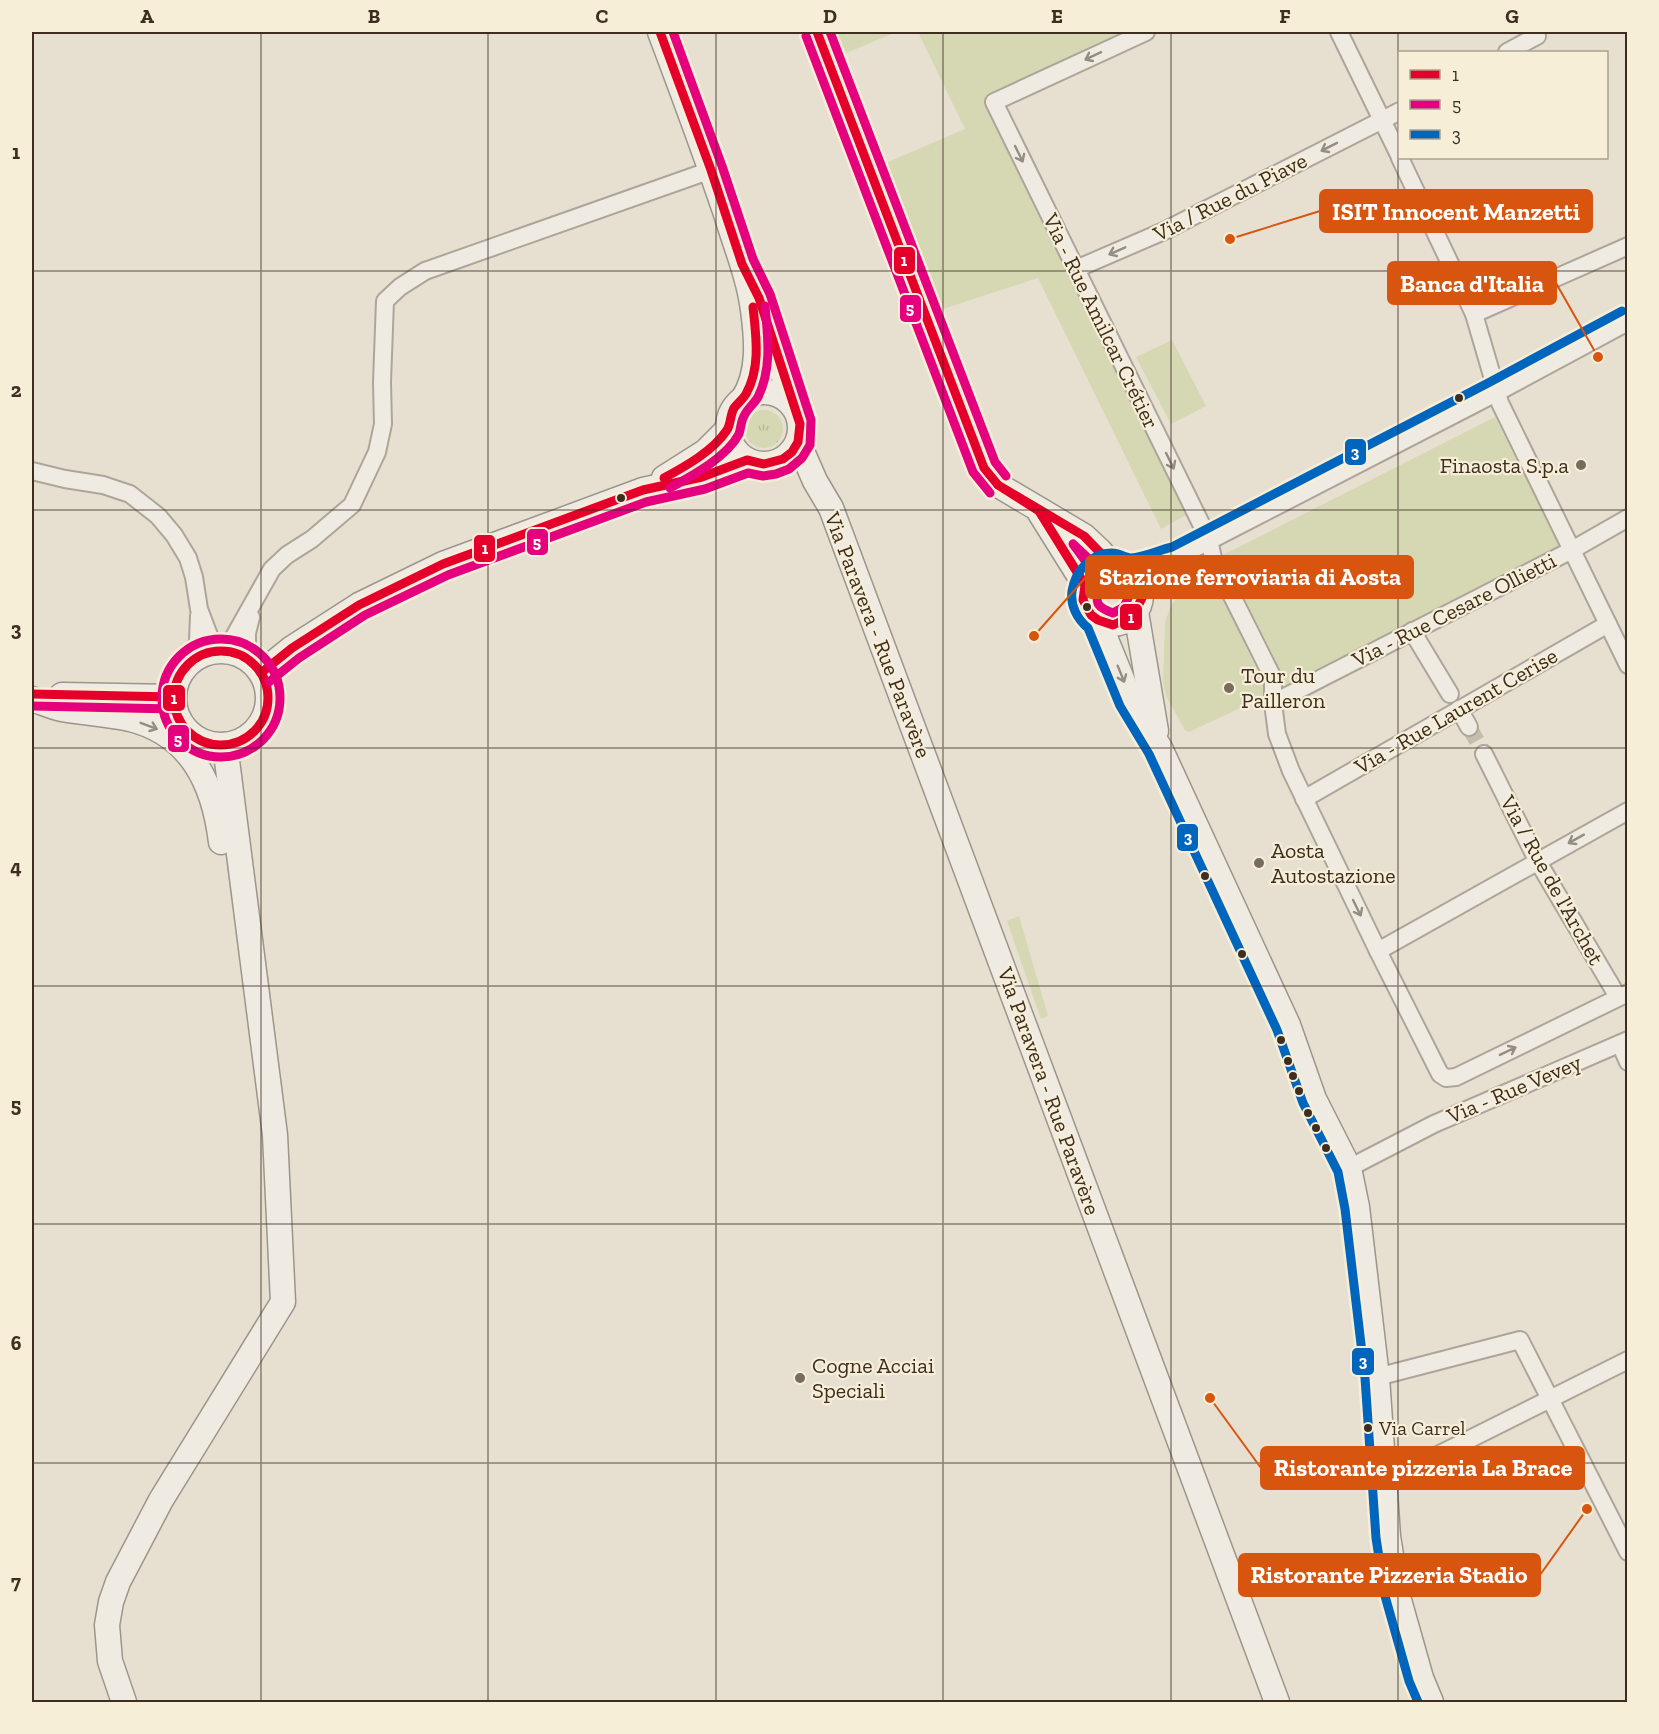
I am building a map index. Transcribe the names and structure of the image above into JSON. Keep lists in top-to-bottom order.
{
  "streets": {
    "street": [
      "Via / Rue du Piave",
      "Via - Rue Amilcar Crétier",
      "Via - Rue Cesare Ollietti",
      "Via Paravera - Rue Paravère",
      "Via - Rue Laurent Cerise",
      "Via / Rue de l'Archet",
      "Via - Rue Vevey"
    ]
  },
  "crossings": [
    ["Via / Rue du Piave", "Via - Rue Amilcar Crétier"],
    ["Via - Rue Amilcar Crétier", "Via - Rue Cesare Ollietti"],
    ["Via - Rue Amilcar Crétier", "Via - Rue Laurent Cerise"],
    ["Via - Rue Amilcar Crétier", "Via / Rue de l'Archet"]
  ],
  "one_way": ["Via / Rue du Piave"],
  "places": [
    "ISIT Innocent Manzetti",
    "Banca d'Italia",
    "Finaosta S.p.a",
    "Stazione ferroviaria di Aosta",
    "Tour du Pailleron",
    "Aosta Autostazione",
    "Cogne Acciai Speciali",
    "Ristorante pizzeria La Brace",
    "Via Carrel",
    "Ristorante Pizzeria Stadio"
  ],
  "lines": ["transit line 1", "transit line 5", "transit line 3"],
  "legend": ["1", "5", "3"],
  "grid": {
    "columns": [
      "A",
      "B",
      "C",
      "D",
      "E",
      "F",
      "G"
    ],
    "rows": [
      "1",
      "2",
      "3",
      "4",
      "5",
      "6",
      "7"
    ]
  }
}
